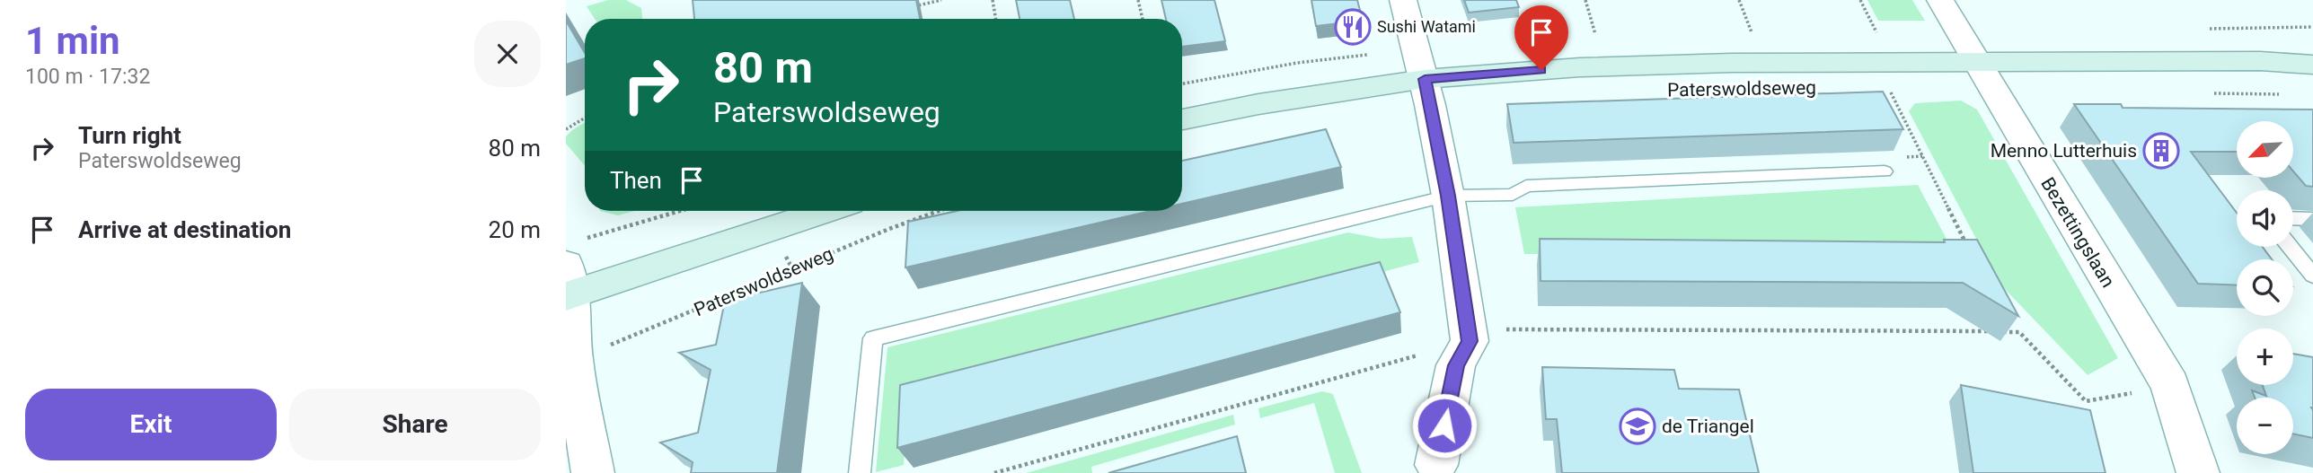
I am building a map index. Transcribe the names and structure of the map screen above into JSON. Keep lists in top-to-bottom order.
{
  "streets": {
    "main road": ["Paterswoldseweg"],
    "street": ["Bezettingslaan"]
  },
  "crossings": [
    ["Paterswoldseweg", "Bezettingslaan"]
  ],
  "places": {
    "restaurant": ["Sushi Watami"],
    "building": ["Menno Lutterhuis"],
    "school or university": ["de Triangel"]
  },
  "north": "bottom left",
  "page": {
    "heading": ["1 min", "100 m · 17:32"],
    "turn": ["80 m", "Paterswoldseweg"],
    "list": [
      {
        "name": "Turn right",
        "note": "Paterswoldseweg",
        "value": "80 m"
      },
      {
        "name": "Arrive at destination",
        "value": "20 m"
      }
    ],
    "map_buttons": ["+", "−"],
    "then": "Then",
    "buttons": ["Exit", "Share"]
  }
}
